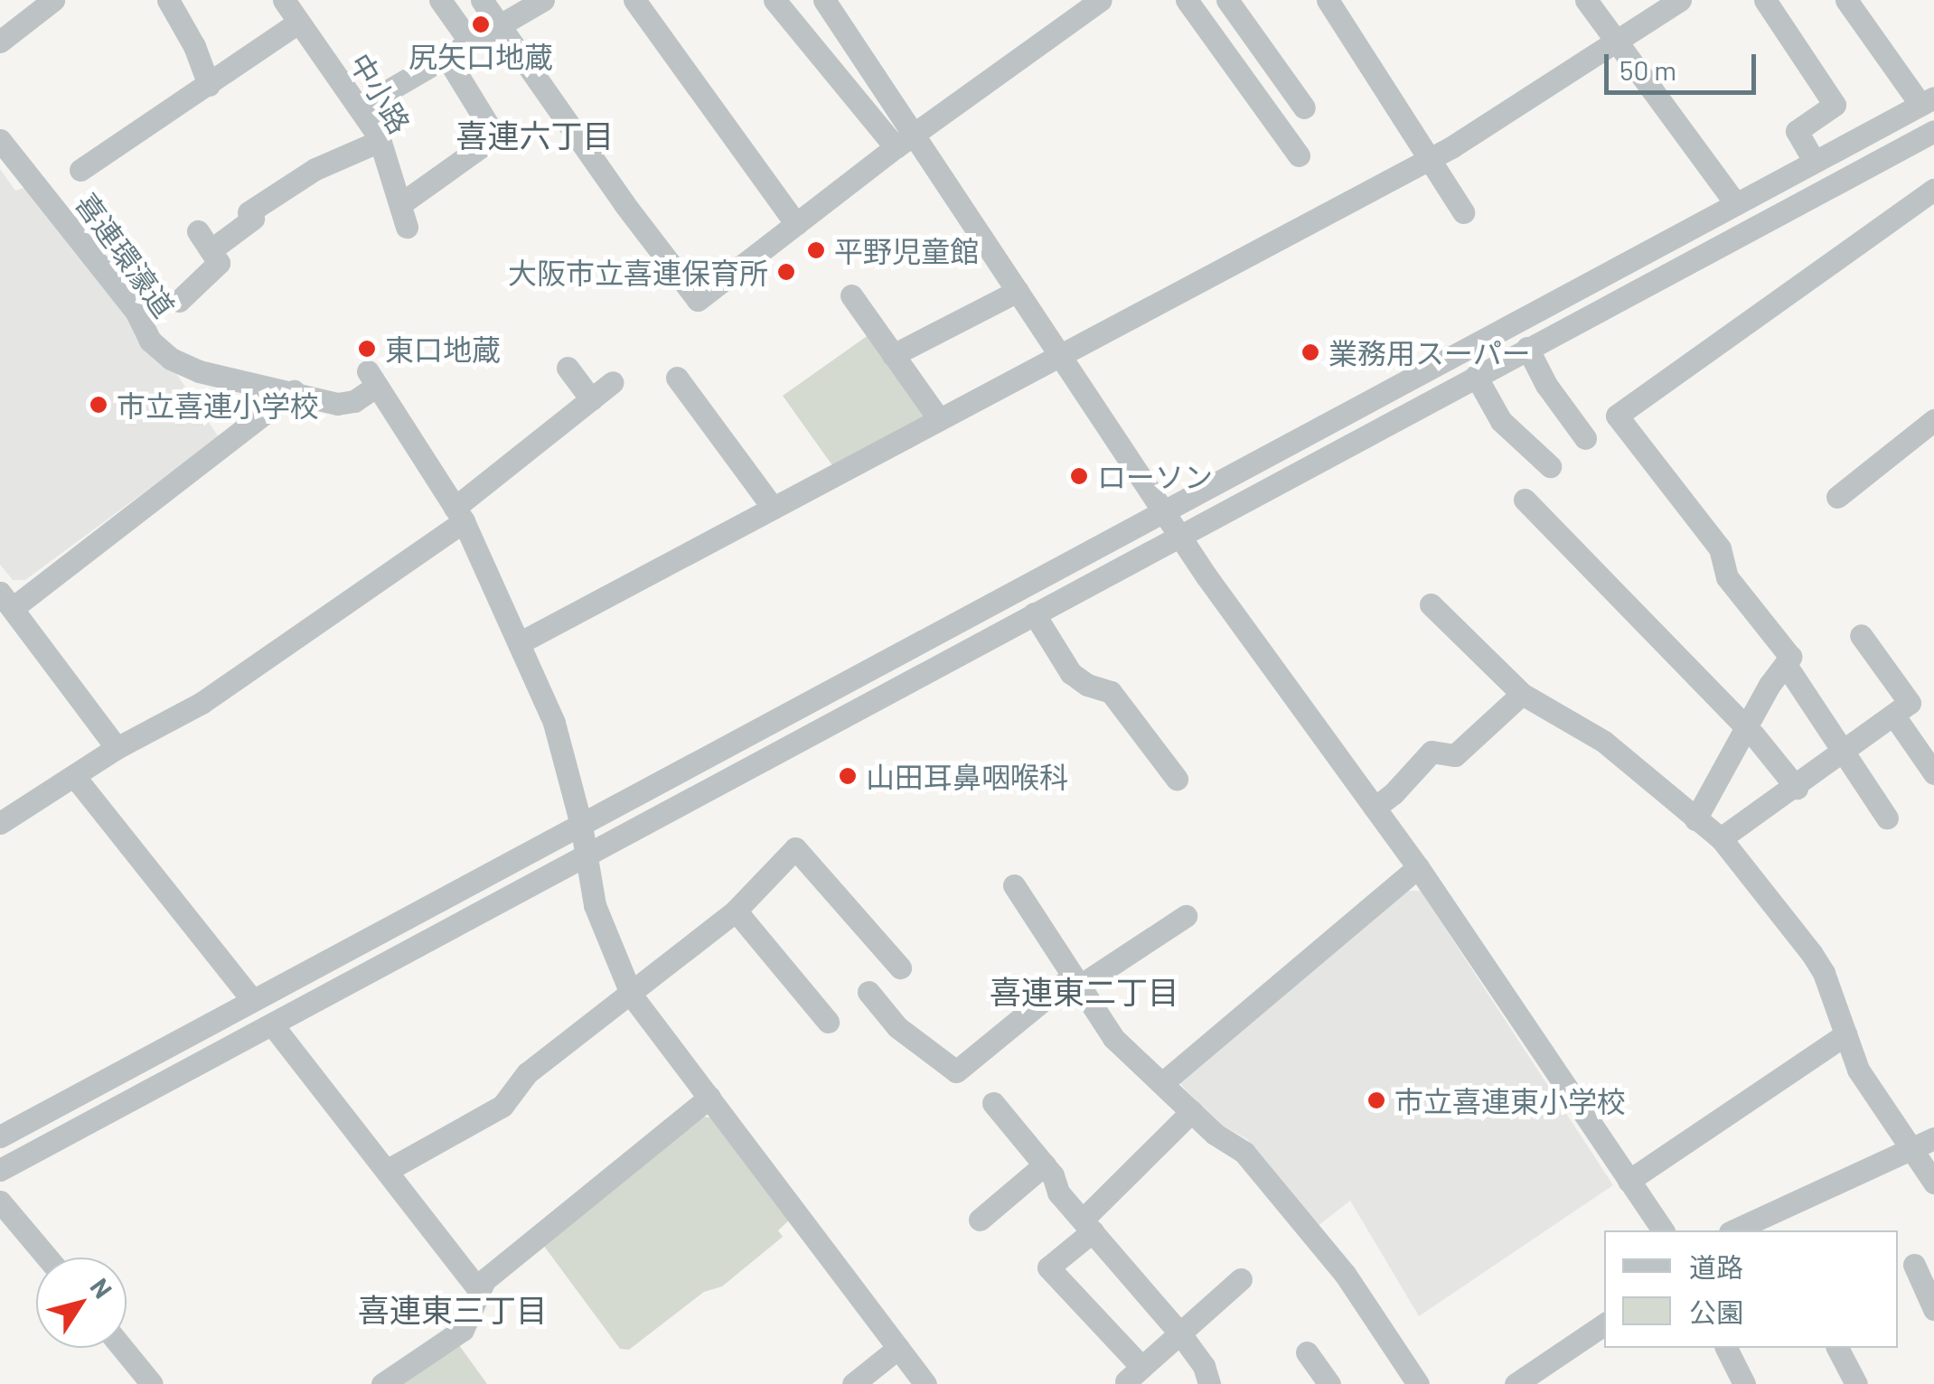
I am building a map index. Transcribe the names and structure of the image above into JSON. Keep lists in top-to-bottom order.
{
  "streets": {
    "street": ["中小路", "喜連環濠道"]
  },
  "districts": ["喜連六丁目", "喜連東二丁目", "喜連東三丁目"],
  "places": [
    "尻矢口地蔵",
    "平野児童館",
    "大阪市立喜連保育所",
    "東口地蔵",
    "業務用スーパー",
    "市立喜連小学校",
    "ローソン",
    "山田耳鼻咽喉科",
    "市立喜連東小学校"
  ],
  "legend": ["道路", "公園"],
  "scale_bar": "50 m",
  "north": "top right"
}
